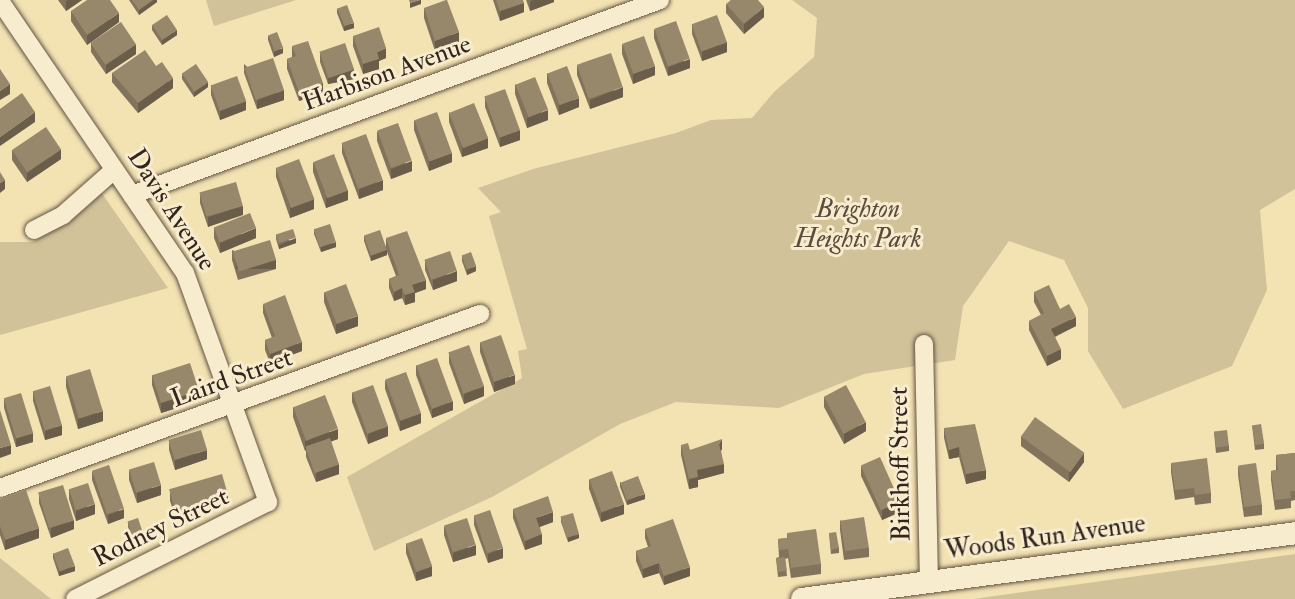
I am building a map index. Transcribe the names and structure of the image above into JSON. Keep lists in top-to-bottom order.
{
  "streets": {
    "street": [
      "Harbison Avenue",
      "Davis Avenue",
      "Laird Street",
      "Birkhoff Street",
      "Rodney Street",
      "Woods Run Avenue"
    ]
  },
  "crossings": [
    ["Harbison Avenue", "Davis Avenue"],
    ["Davis Avenue", "Laird Street"],
    ["Davis Avenue", "Rodney Street"],
    ["Birkhoff Street", "Woods Run Avenue"]
  ],
  "parks": ["Brighton Heights Park"]
}
